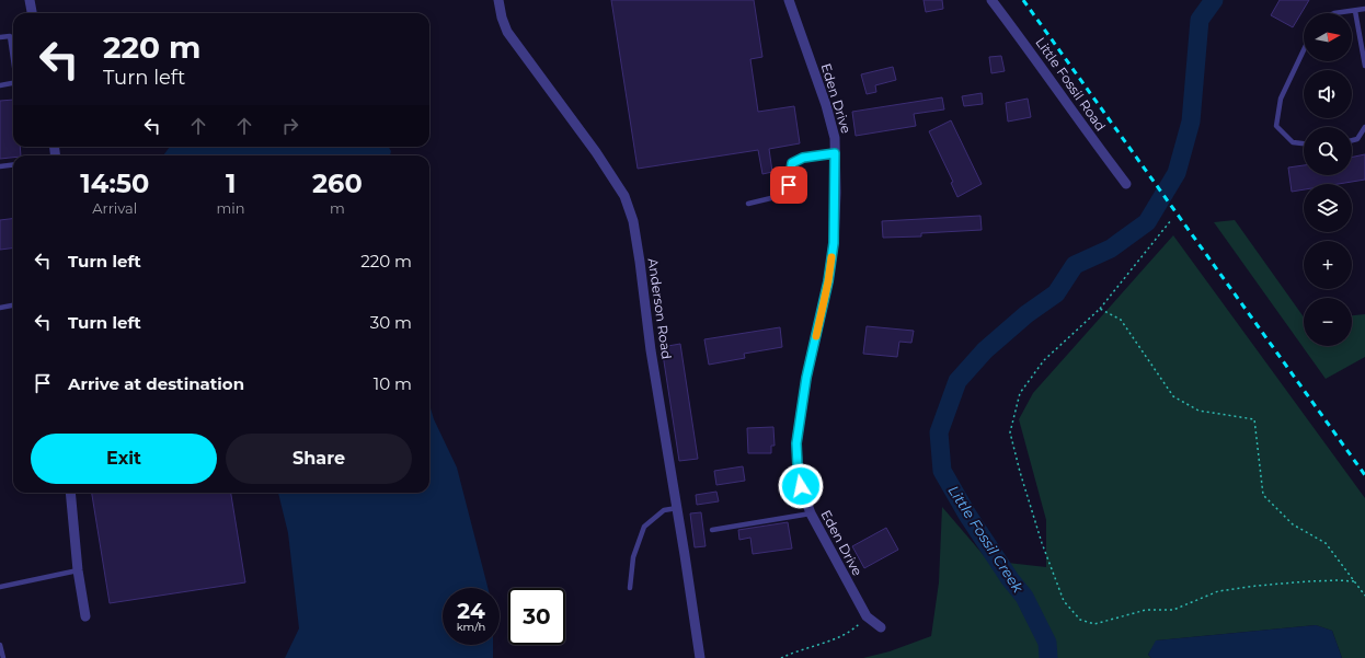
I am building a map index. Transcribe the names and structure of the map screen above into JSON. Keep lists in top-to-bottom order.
{
  "streets": {
    "street": ["Little Fossil Road", "Eden Drive", "Anderson Road"]
  },
  "water": ["Little Fossil Creek"],
  "north": "right",
  "page": {
    "map_buttons": ["+", "−"],
    "turn": ["220 m", "Turn left"],
    "eta": [
      "14:50",
      "Arrival",
      "1",
      "min",
      "260",
      "m"
    ],
    "list": [
      {
        "name": "Turn left",
        "value": "220 m"
      },
      {
        "name": "Turn left",
        "value": "30 m"
      },
      {
        "name": "Arrive at destination",
        "value": "10 m"
      }
    ],
    "buttons": ["Exit", "Share"],
    "speed": "24 km/h",
    "limit": "30"
  }
}
